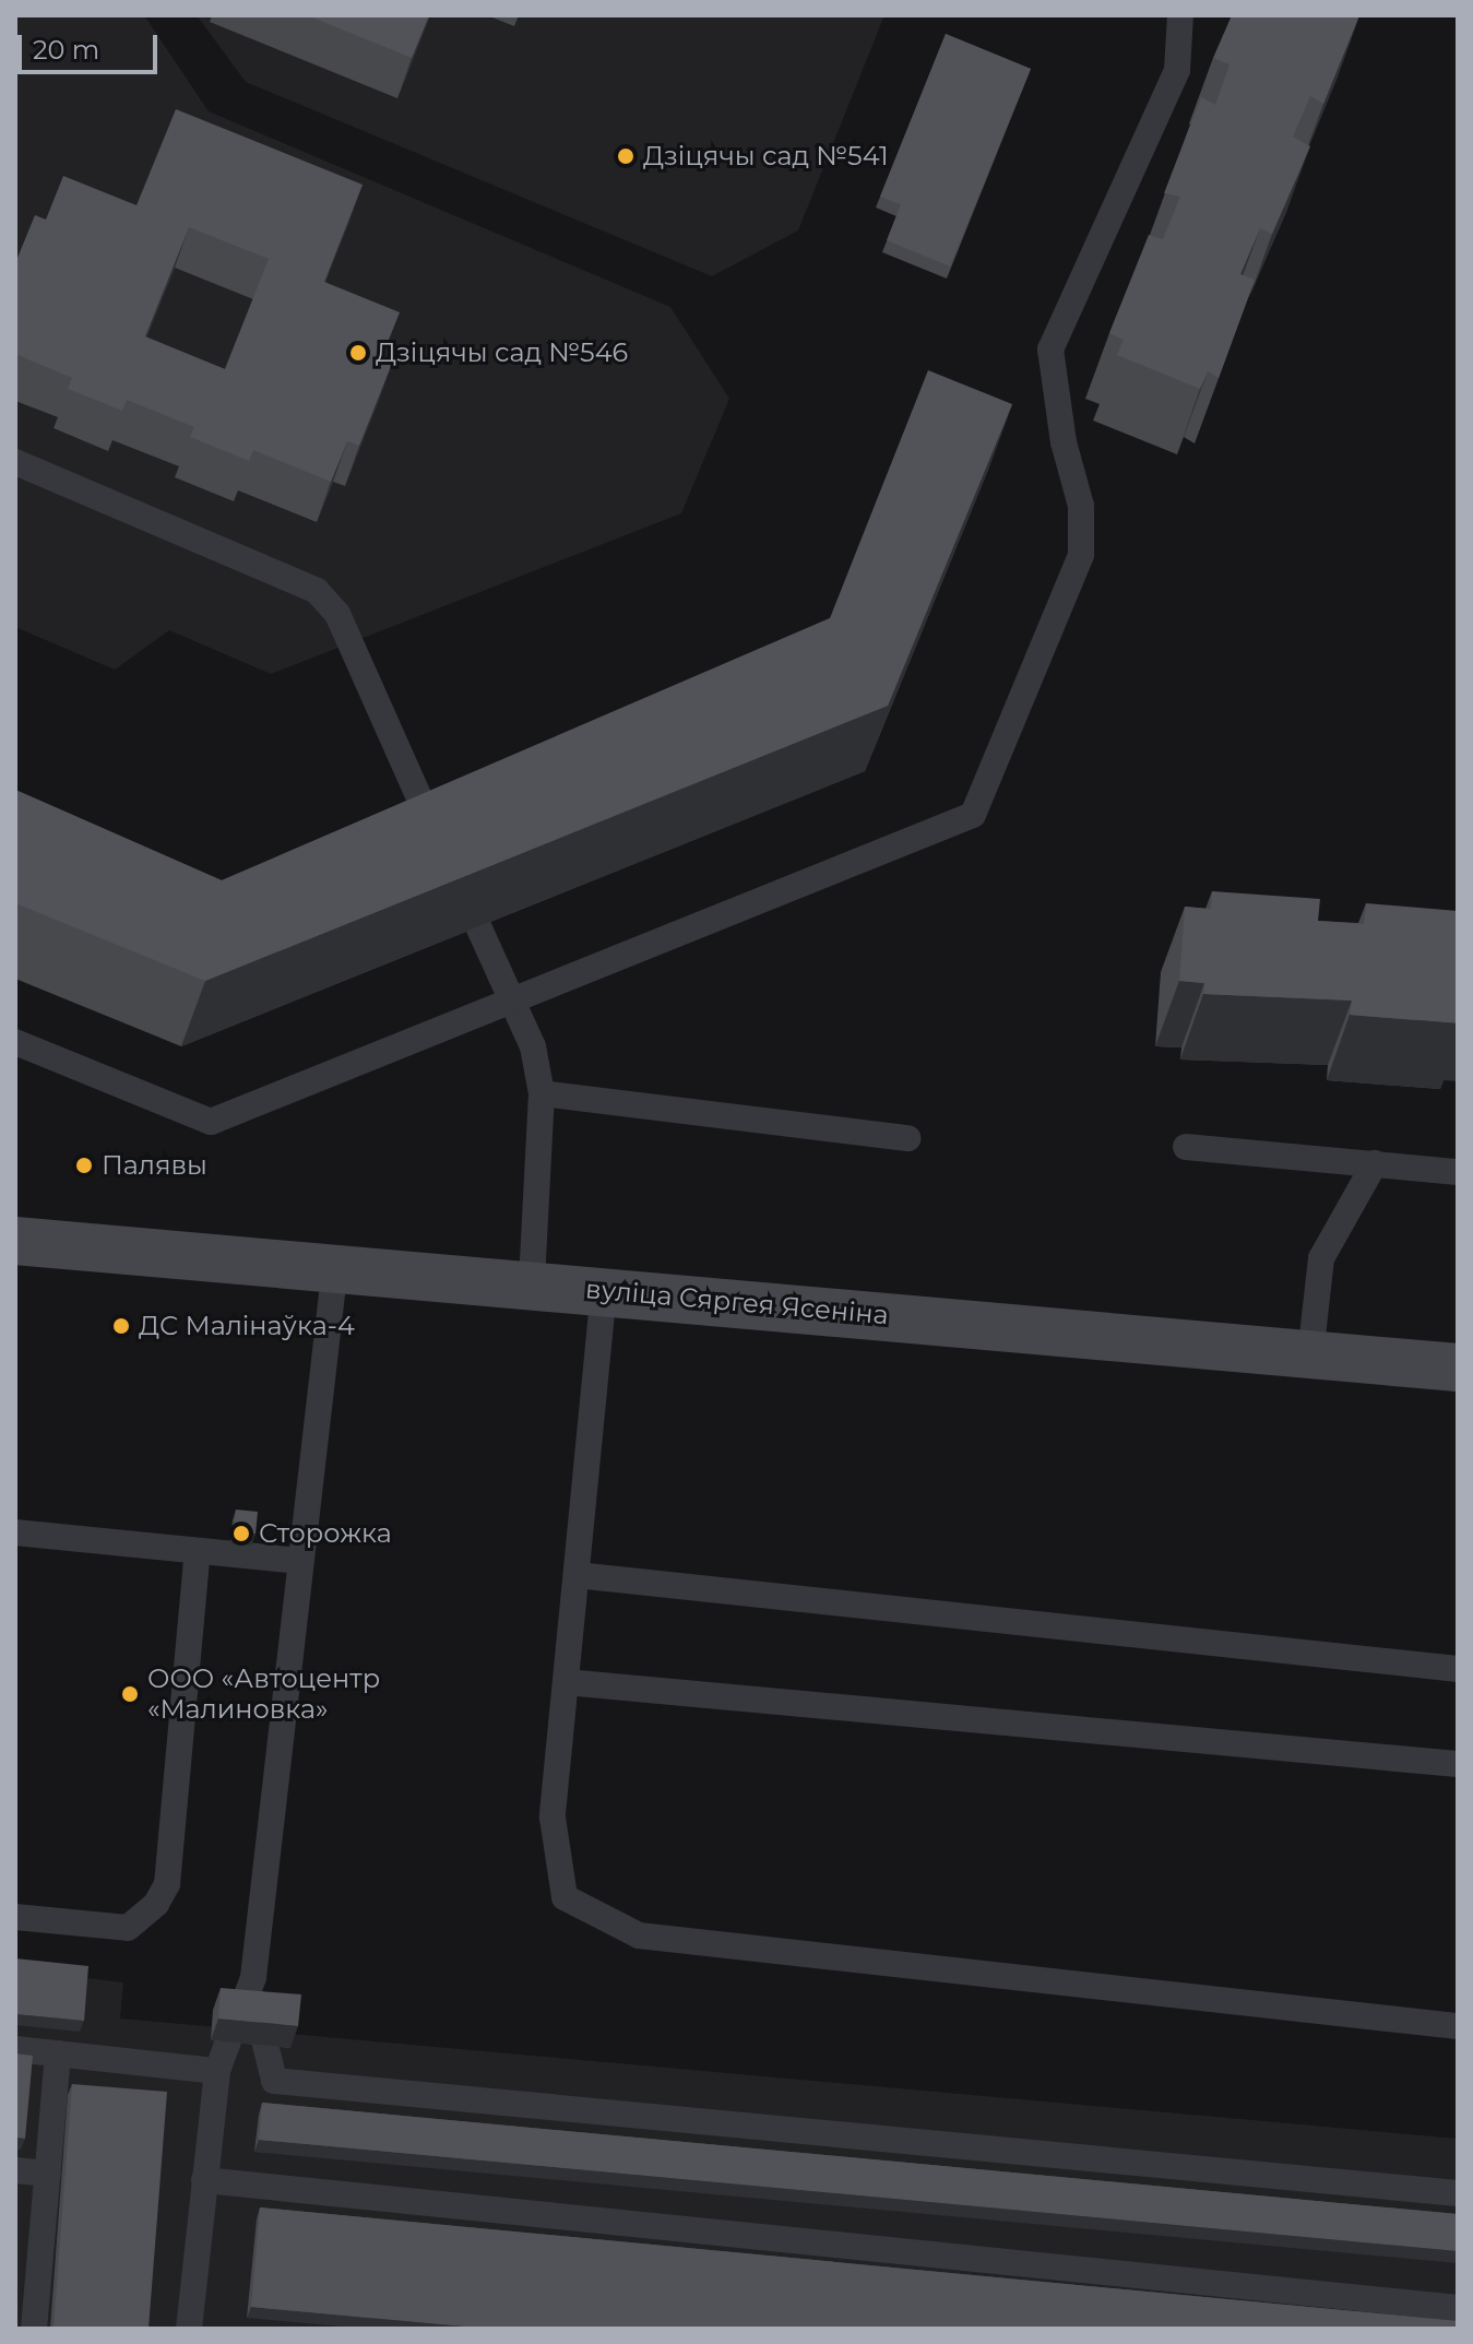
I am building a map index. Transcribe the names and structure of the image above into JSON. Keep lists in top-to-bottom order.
{
  "streets": {
    "main road": ["вуліца Сяргея Ясеніна"]
  },
  "places": [
    "Дзіцячы сад №541",
    "Дзіцячы сад №546",
    "Палявы",
    "ДС Малінаўка-4",
    "Сторожка",
    "ООО «Автоцентр «Малиновка»"
  ],
  "scale_bar": "20 m"
}
